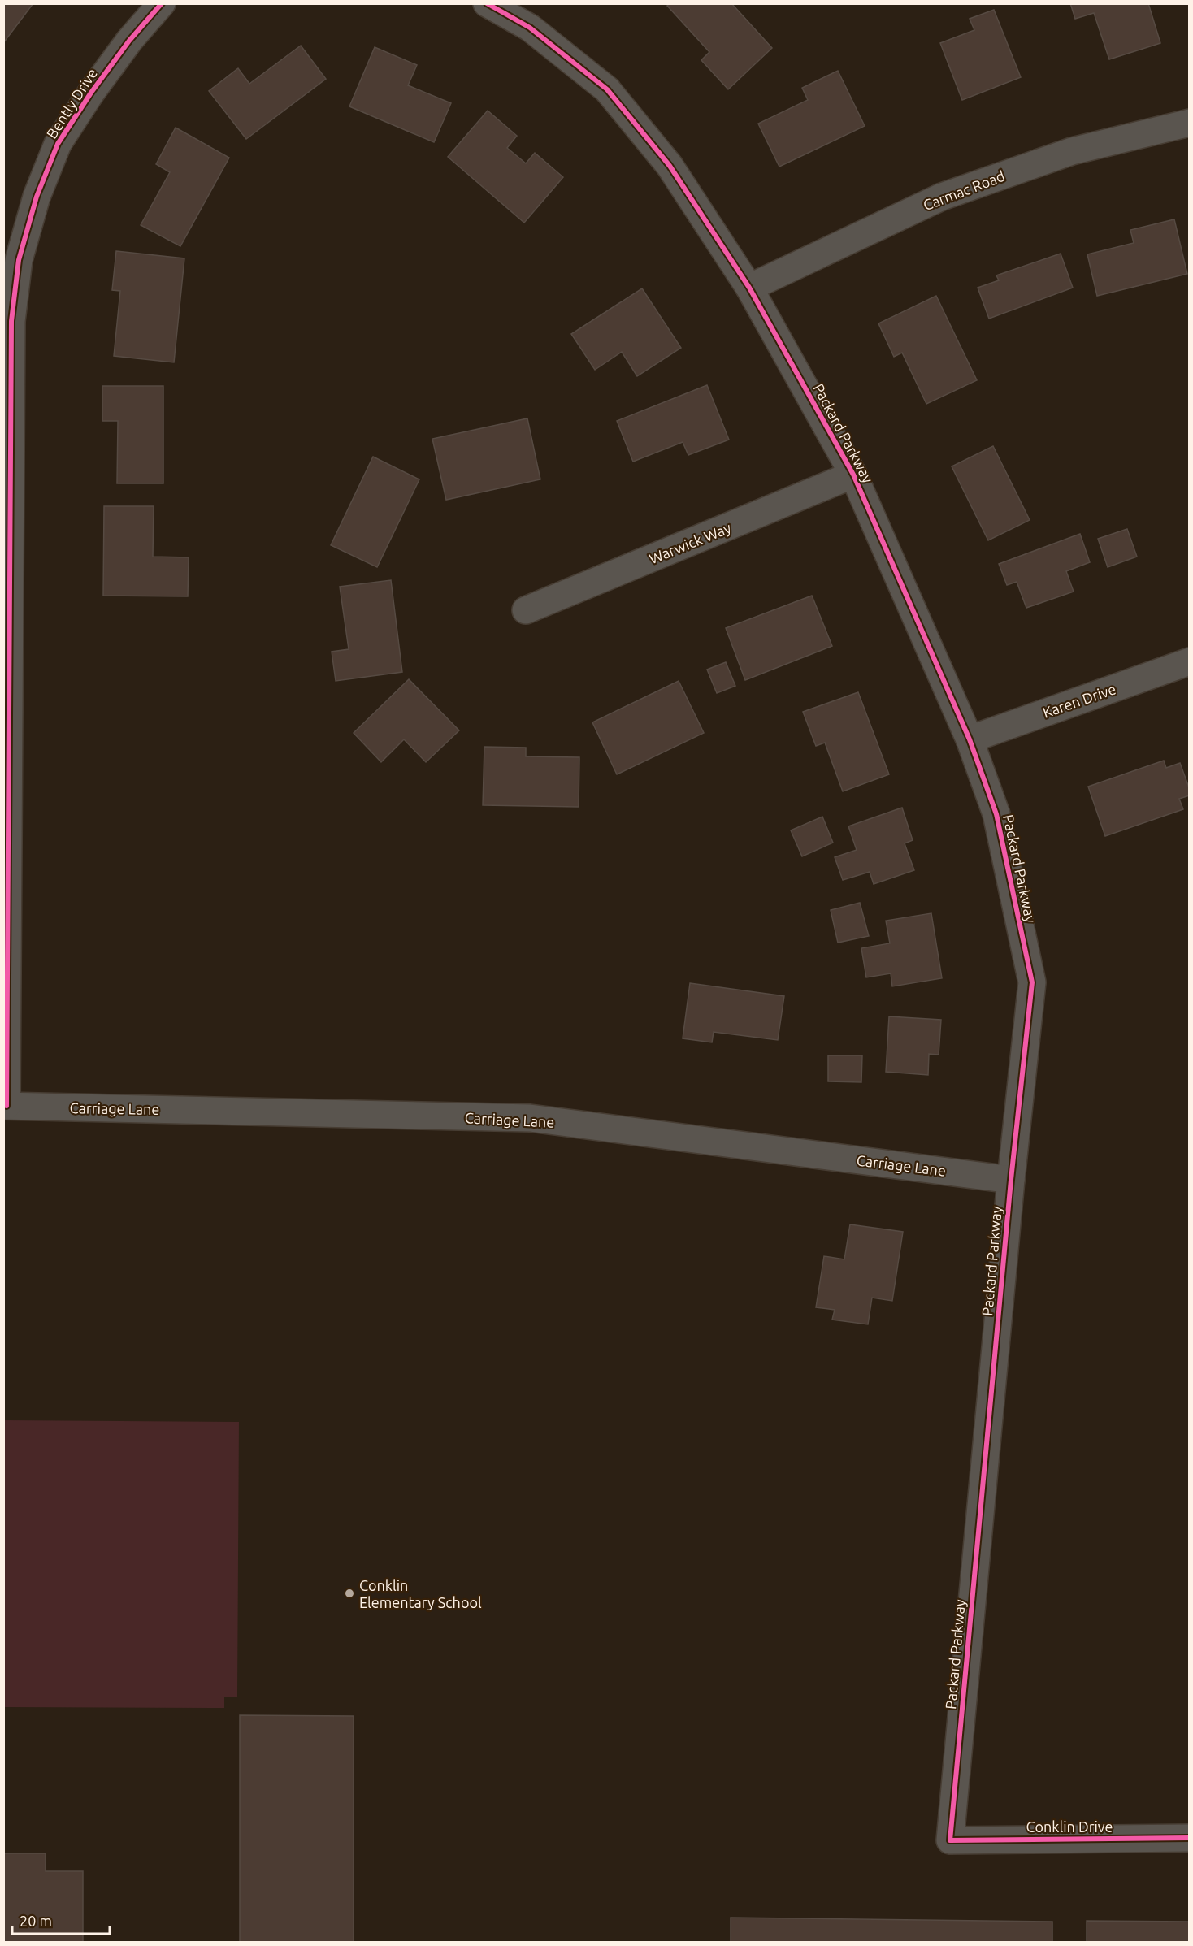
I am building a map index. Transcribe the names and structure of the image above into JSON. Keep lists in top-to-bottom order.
{
  "streets": {
    "street": [
      "Bently Drive",
      "Carmac Road",
      "Packard Parkway",
      "Warwick Way",
      "Karen Drive",
      "Carriage Lane",
      "Conklin Drive"
    ]
  },
  "crossings": [
    ["Bently Drive", "Carriage Lane"],
    ["Carmac Road", "Packard Parkway"],
    ["Packard Parkway", "Warwick Way"],
    ["Packard Parkway", "Karen Drive"],
    ["Packard Parkway", "Carriage Lane"],
    ["Packard Parkway", "Conklin Drive"]
  ],
  "places": ["Conklin Elementary School"],
  "scale_bar": "20 m"
}
